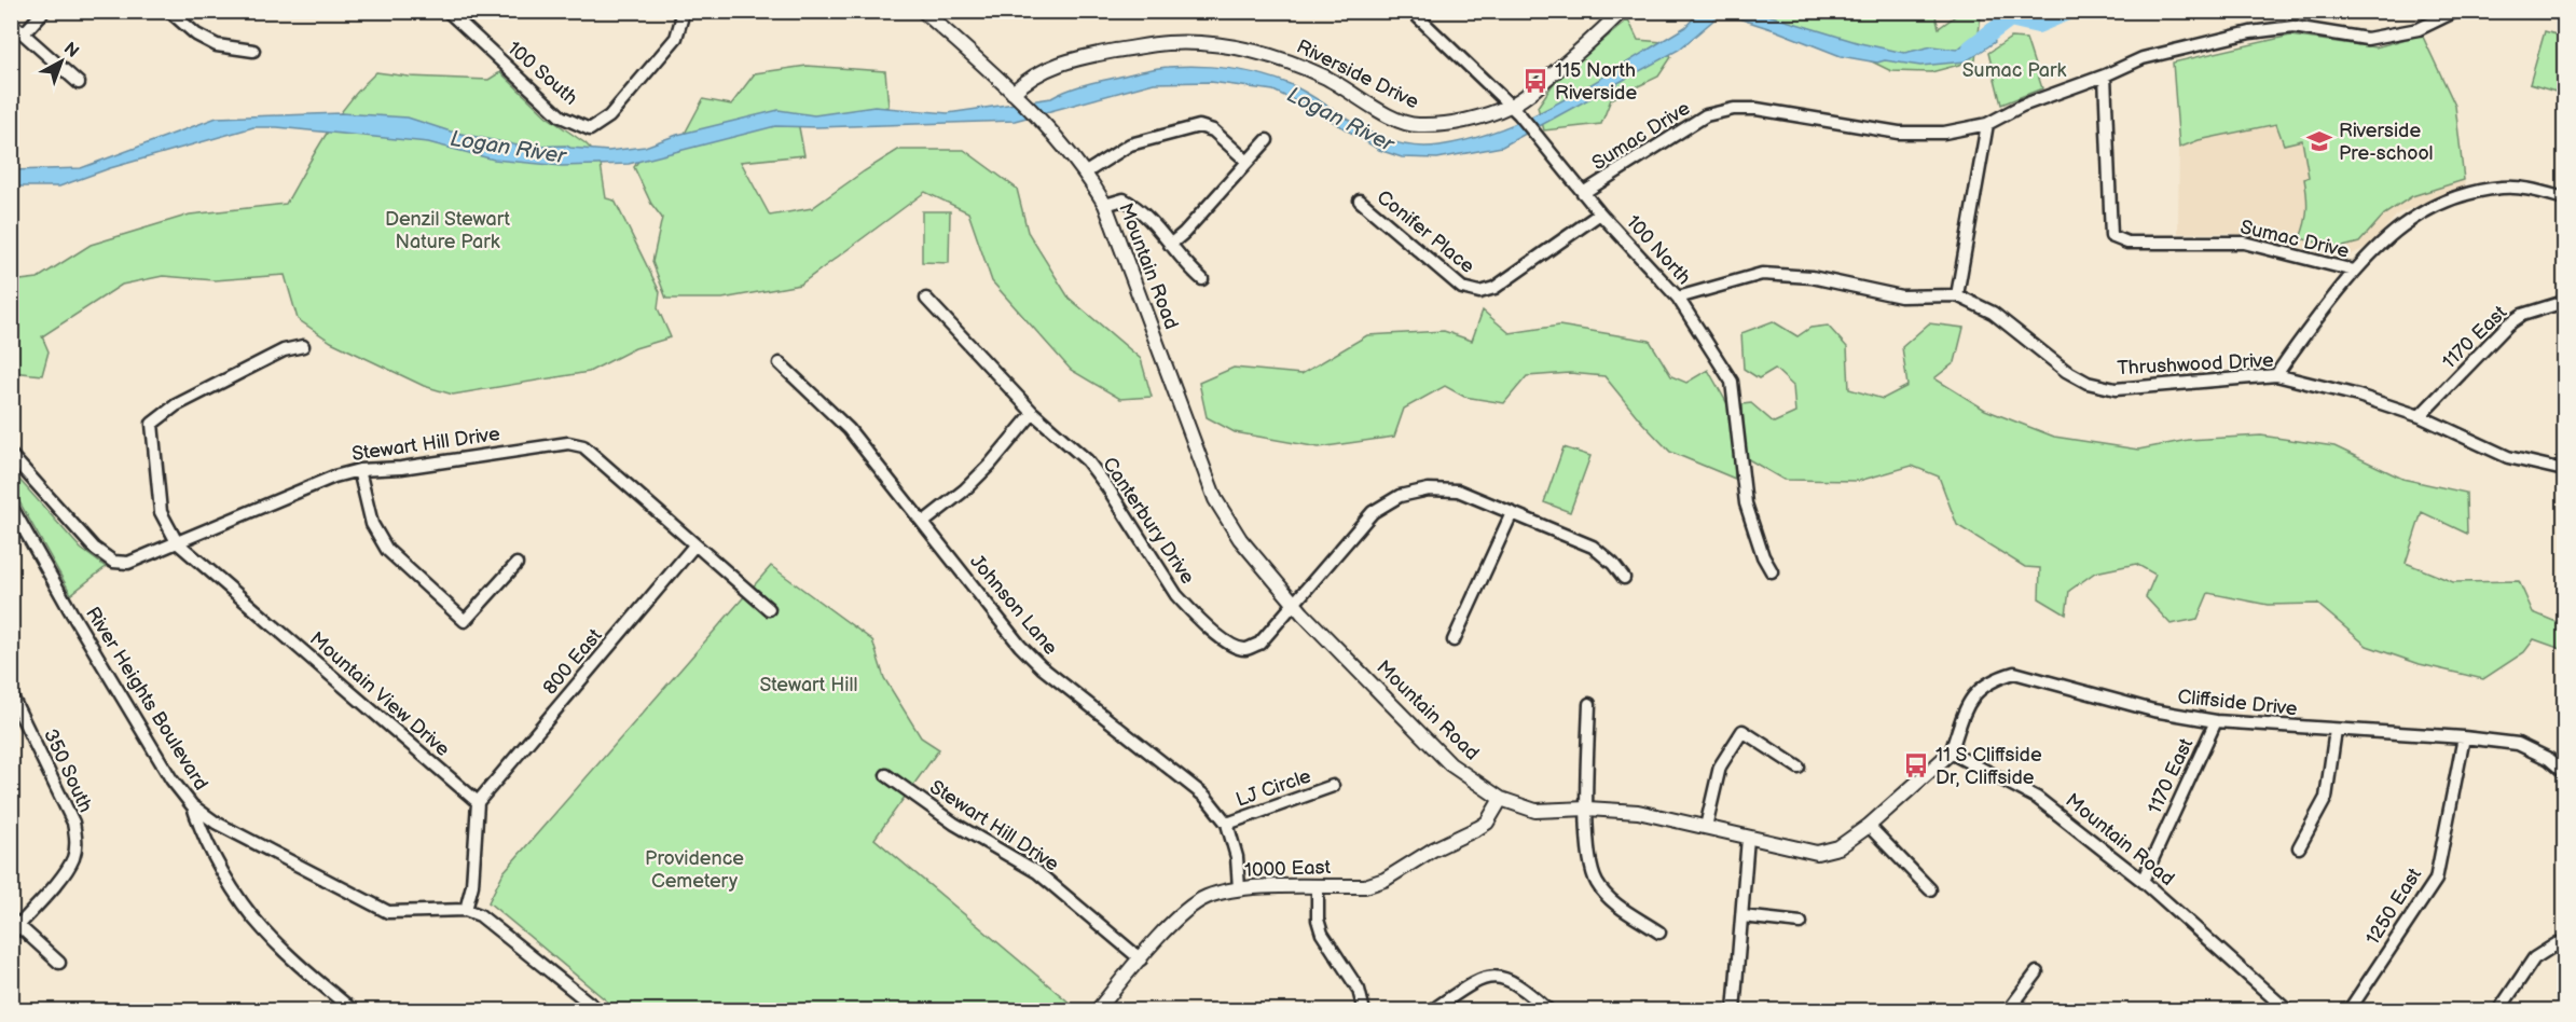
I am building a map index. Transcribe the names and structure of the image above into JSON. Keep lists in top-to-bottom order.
{
  "streets": {
    "street": [
      "100 South",
      "Riverside Drive",
      "Sumac Drive",
      "Conifer Place",
      "100 North",
      "Mountain Road",
      "1170 East",
      "Thrushwood Drive",
      "Stewart Hill Drive",
      "Canterbury Drive",
      "Johnson Lane",
      "800 East",
      "Mountain View Drive",
      "River Heights Boulevard",
      "Cliffside Drive",
      "350 South",
      "LJ Circle",
      "1000 East",
      "1250 East"
    ]
  },
  "crossings": [
    ["Riverside Drive", "100 North"],
    ["Riverside Drive", "Mountain Road"],
    ["Sumac Drive", "100 North"],
    ["Conifer Place", "100 North"],
    ["100 North", "Thrushwood Drive"],
    ["Mountain Road", "1170 East"],
    ["Mountain Road", "Canterbury Drive"],
    ["Mountain Road", "Cliffside Drive"],
    ["Mountain Road", "1000 East"],
    ["1170 East", "Thrushwood Drive"],
    ["1170 East", "Cliffside Drive"],
    ["Stewart Hill Drive", "800 East"],
    ["Stewart Hill Drive", "Mountain View Drive"],
    ["Stewart Hill Drive", "1000 East"],
    ["Johnson Lane", "LJ Circle"],
    ["Johnson Lane", "1000 East"],
    ["800 East", "Mountain View Drive"],
    ["Cliffside Drive", "1250 East"]
  ],
  "water": ["Logan River"],
  "parks": [
    "Sumac Park",
    "Denzil Stewart Nature Park",
    "Stewart Hill",
    "Providence Cemetery"
  ],
  "places": {
    "bus stop": ["115 North Riverside", "11 S Cliffside Dr, Cliffside"],
    "school or university": ["Riverside Pre-school"]
  },
  "north": "top right"
}
